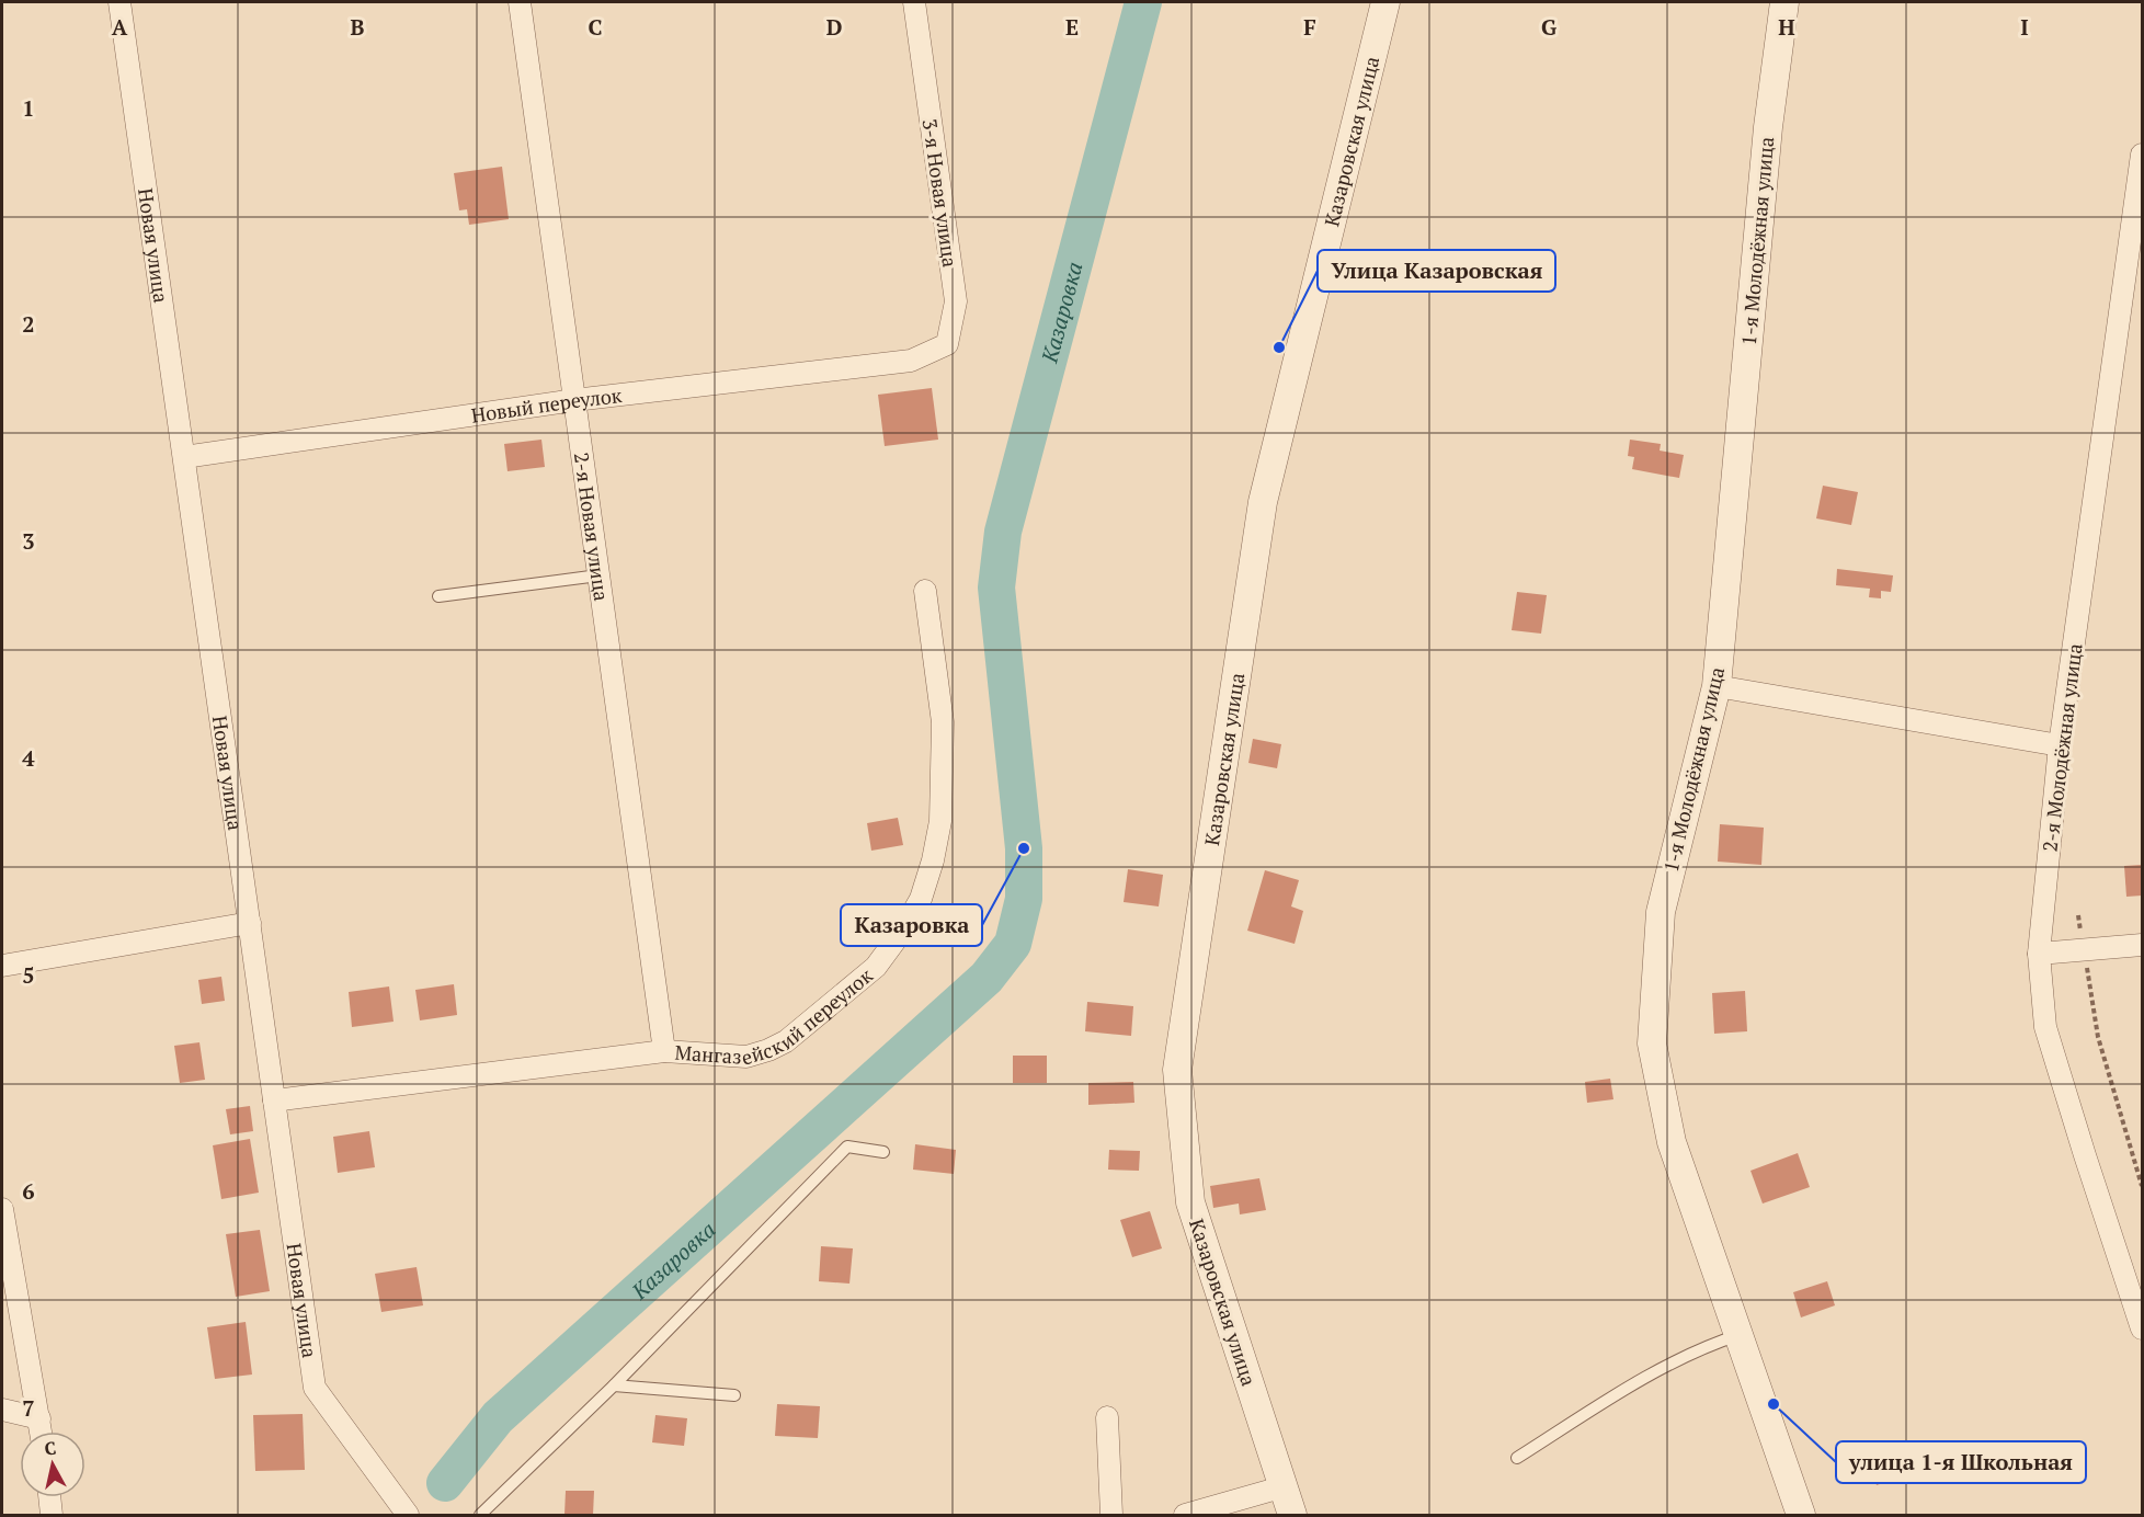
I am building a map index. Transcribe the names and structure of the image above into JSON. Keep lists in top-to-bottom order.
{
  "streets": {
    "street": [
      "Казаровская улица",
      "3-я Новая улица",
      "1-я Молодёжная улица",
      "Новая улица",
      "Новый переулок",
      "2-я Новая улица",
      "2-я Молодёжная улица",
      "Мангазейский переулок"
    ]
  },
  "crossings": [
    ["3-я Новая улица", "Новый переулок"],
    ["Новая улица", "Новый переулок"],
    ["Новая улица", "Мангазейский переулок"],
    ["Новый переулок", "2-я Новая улица"],
    ["2-я Новая улица", "Мангазейский переулок"]
  ],
  "water": ["Казаровка"],
  "places": ["Улица Казаровская", "Казаровка", "улица 1-я Школьная"],
  "north": "top",
  "grid": {
    "columns": [
      "A",
      "B",
      "C",
      "D",
      "E",
      "F",
      "G",
      "H",
      "I"
    ],
    "rows": [
      "1",
      "2",
      "3",
      "4",
      "5",
      "6",
      "7"
    ]
  }
}
